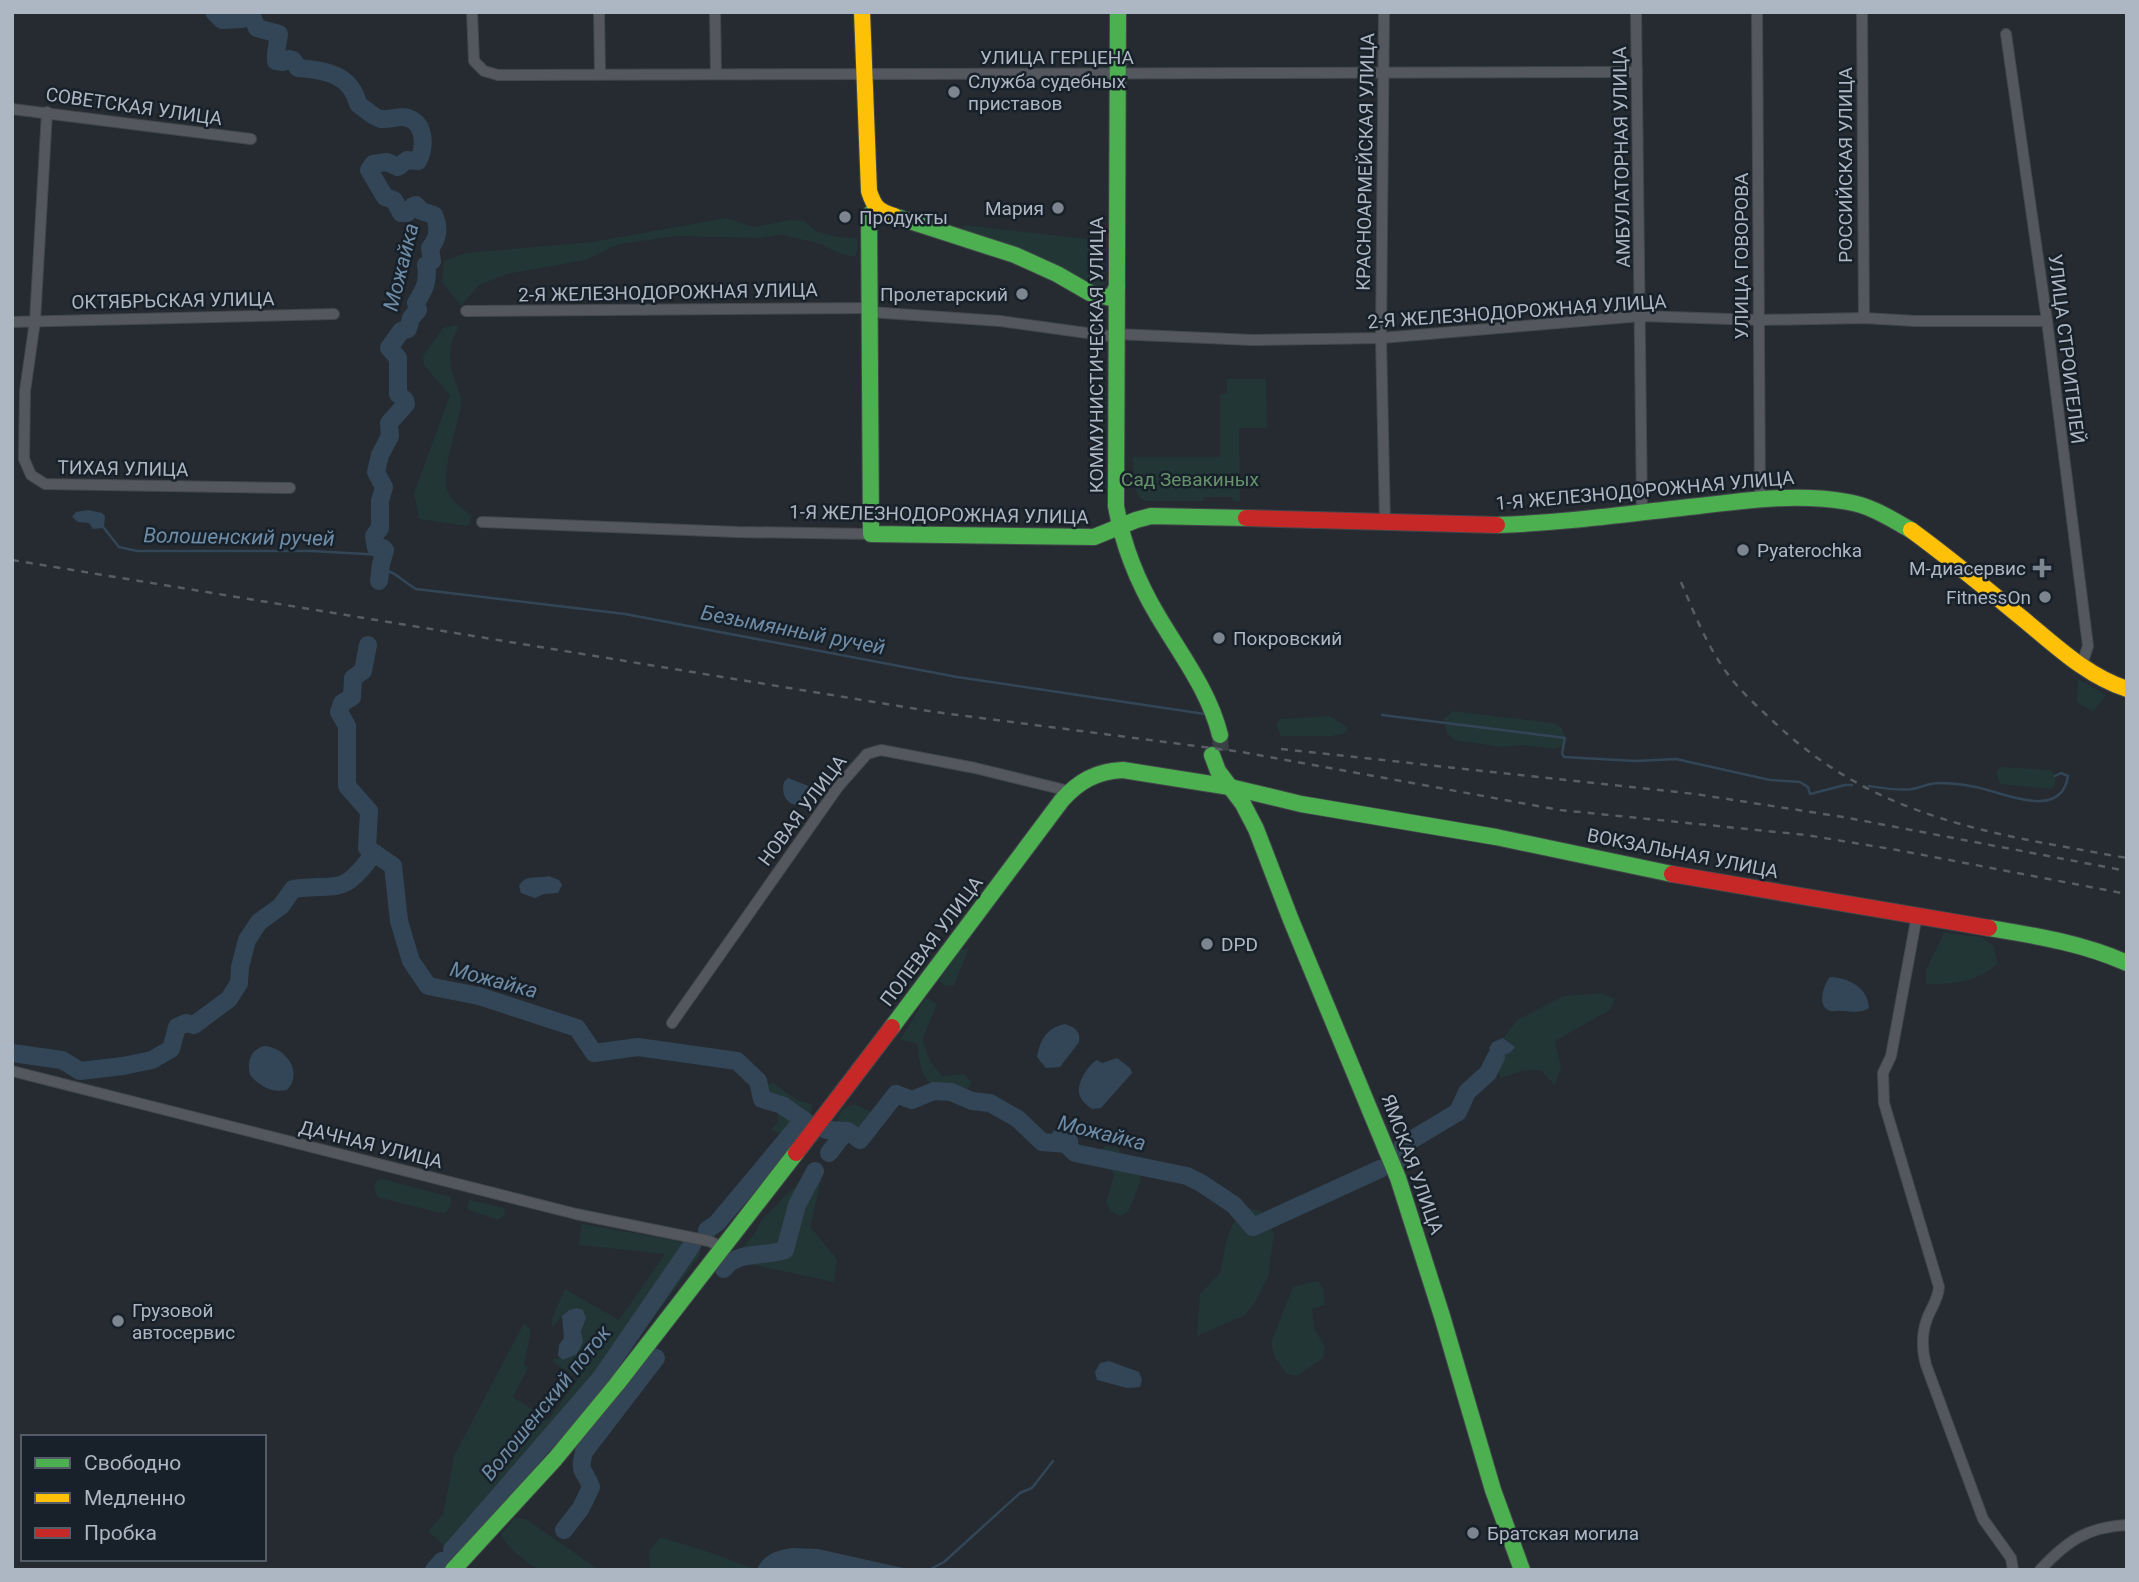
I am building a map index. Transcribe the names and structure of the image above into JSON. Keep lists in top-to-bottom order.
{
  "streets": {
    "main road": [
      "КОММУНИСТИЧЕСКАЯ УЛИЦА",
      "1-Я ЖЕЛЕЗНОДОРОЖНАЯ УЛИЦА",
      "ВОКЗАЛЬНАЯ УЛИЦА",
      "ПОЛЕВАЯ УЛИЦА",
      "ЯМСКАЯ УЛИЦА"
    ],
    "street": [
      "УЛИЦА ГЕРЦЕНА",
      "СОВЕТСКАЯ УЛИЦА",
      "АМБУЛАТОРНАЯ УЛИЦА",
      "КРАСНОАРМЕЙСКАЯ УЛИЦА",
      "РОССИЙСКАЯ УЛИЦА",
      "УЛИЦА ГОВОРОВА",
      "2-Я ЖЕЛЕЗНОДОРОЖНАЯ УЛИЦА",
      "ОКТЯБРЬСКАЯ УЛИЦА",
      "УЛИЦА СТРОИТЕЛЕЙ",
      "ТИХАЯ УЛИЦА",
      "НОВАЯ УЛИЦА",
      "ДАЧНАЯ УЛИЦА"
    ]
  },
  "crossings": [
    ["УЛИЦА ГЕРЦЕНА", "АМБУЛАТОРНАЯ УЛИЦА"],
    ["УЛИЦА ГЕРЦЕНА", "КРАСНОАРМЕЙСКАЯ УЛИЦА"],
    ["УЛИЦА ГЕРЦЕНА", "КОММУНИСТИЧЕСКАЯ УЛИЦА"],
    ["СОВЕТСКАЯ УЛИЦА", "ТИХАЯ УЛИЦА"],
    ["АМБУЛАТОРНАЯ УЛИЦА", "2-Я ЖЕЛЕЗНОДОРОЖНАЯ УЛИЦА"],
    ["АМБУЛАТОРНАЯ УЛИЦА", "1-Я ЖЕЛЕЗНОДОРОЖНАЯ УЛИЦА"],
    ["КРАСНОАРМЕЙСКАЯ УЛИЦА", "2-Я ЖЕЛЕЗНОДОРОЖНАЯ УЛИЦА"],
    ["КРАСНОАРМЕЙСКАЯ УЛИЦА", "1-Я ЖЕЛЕЗНОДОРОЖНАЯ УЛИЦА"],
    ["РОССИЙСКАЯ УЛИЦА", "2-Я ЖЕЛЕЗНОДОРОЖНАЯ УЛИЦА"],
    ["УЛИЦА ГОВОРОВА", "2-Я ЖЕЛЕЗНОДОРОЖНАЯ УЛИЦА"],
    ["УЛИЦА ГОВОРОВА", "1-Я ЖЕЛЕЗНОДОРОЖНАЯ УЛИЦА"],
    ["2-Я ЖЕЛЕЗНОДОРОЖНАЯ УЛИЦА", "УЛИЦА СТРОИТЕЛЕЙ"],
    ["2-Я ЖЕЛЕЗНОДОРОЖНАЯ УЛИЦА", "КОММУНИСТИЧЕСКАЯ УЛИЦА"],
    ["ОКТЯБРЬСКАЯ УЛИЦА", "ТИХАЯ УЛИЦА"],
    ["УЛИЦА СТРОИТЕЛЕЙ", "1-Я ЖЕЛЕЗНОДОРОЖНАЯ УЛИЦА"],
    ["КОММУНИСТИЧЕСКАЯ УЛИЦА", "1-Я ЖЕЛЕЗНОДОРОЖНАЯ УЛИЦА"],
    ["НОВАЯ УЛИЦА", "ПОЛЕВАЯ УЛИЦА"],
    ["ВОКЗАЛЬНАЯ УЛИЦА", "ПОЛЕВАЯ УЛИЦА"],
    ["ВОКЗАЛЬНАЯ УЛИЦА", "ЯМСКАЯ УЛИЦА"],
    ["ПОЛЕВАЯ УЛИЦА", "ДАЧНАЯ УЛИЦА"],
    ["ПОЛЕВАЯ УЛИЦА", "ЯМСКАЯ УЛИЦА"]
  ],
  "water": [
    "Можайка",
    "Волошенский ручей",
    "Безымянный ручей",
    "Волошенский поток"
  ],
  "parks": ["Сад Зевакиных"],
  "places": {
    "other": [
      "Служба судебных приставов",
      "Мария",
      "Продукты",
      "Пролетарский",
      "Pyaterochka",
      "FitnessOn",
      "Покровский",
      "DPD",
      "Грузовой автосервис",
      "Братская могила"
    ],
    "health": ["М-диасервис"]
  },
  "legend": ["Свободно", "Медленно", "Пробка"]
}
